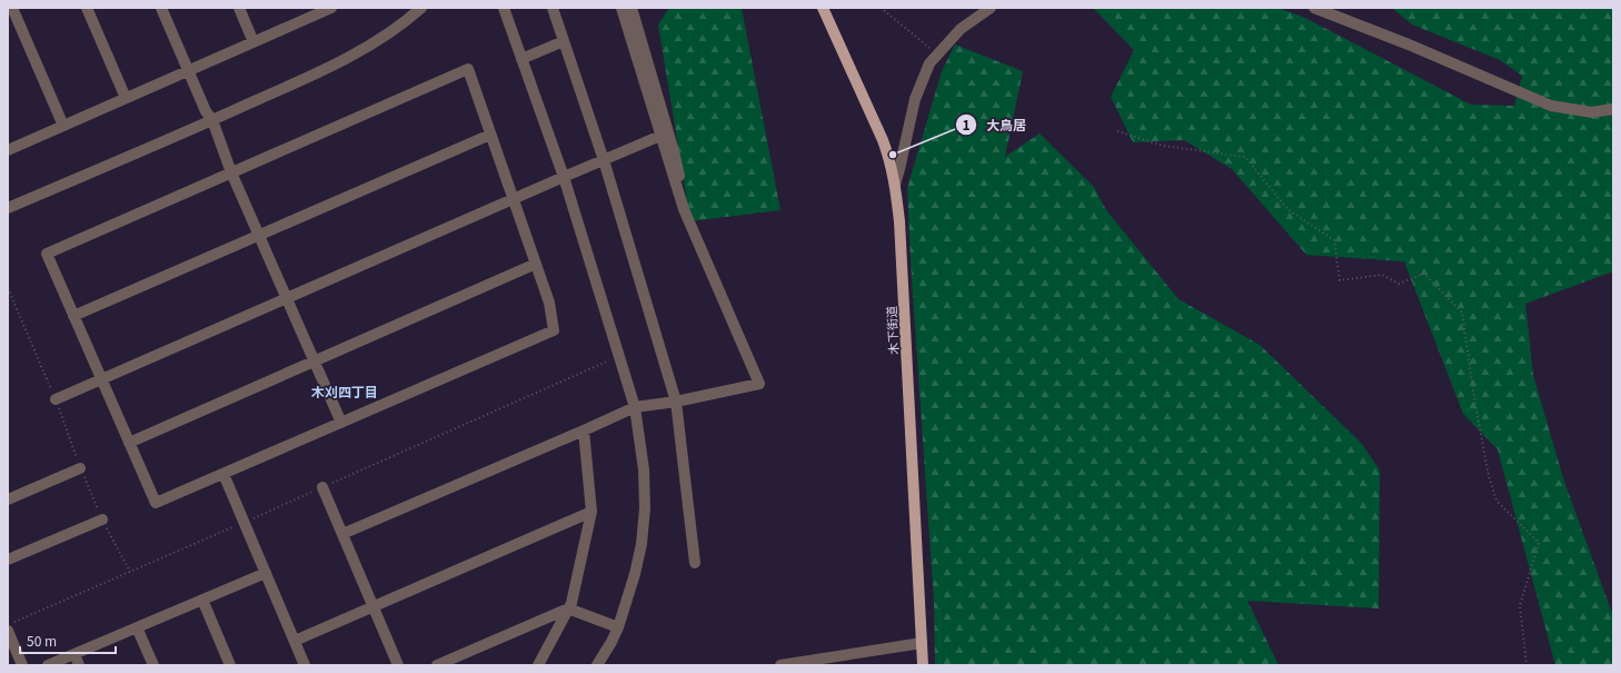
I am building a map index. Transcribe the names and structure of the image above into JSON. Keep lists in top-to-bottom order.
{
  "streets": {
    "main road": ["木下街道"]
  },
  "districts": ["木刈四丁目"],
  "places": ["大鳥居"],
  "scale_bar": "50 m"
}
